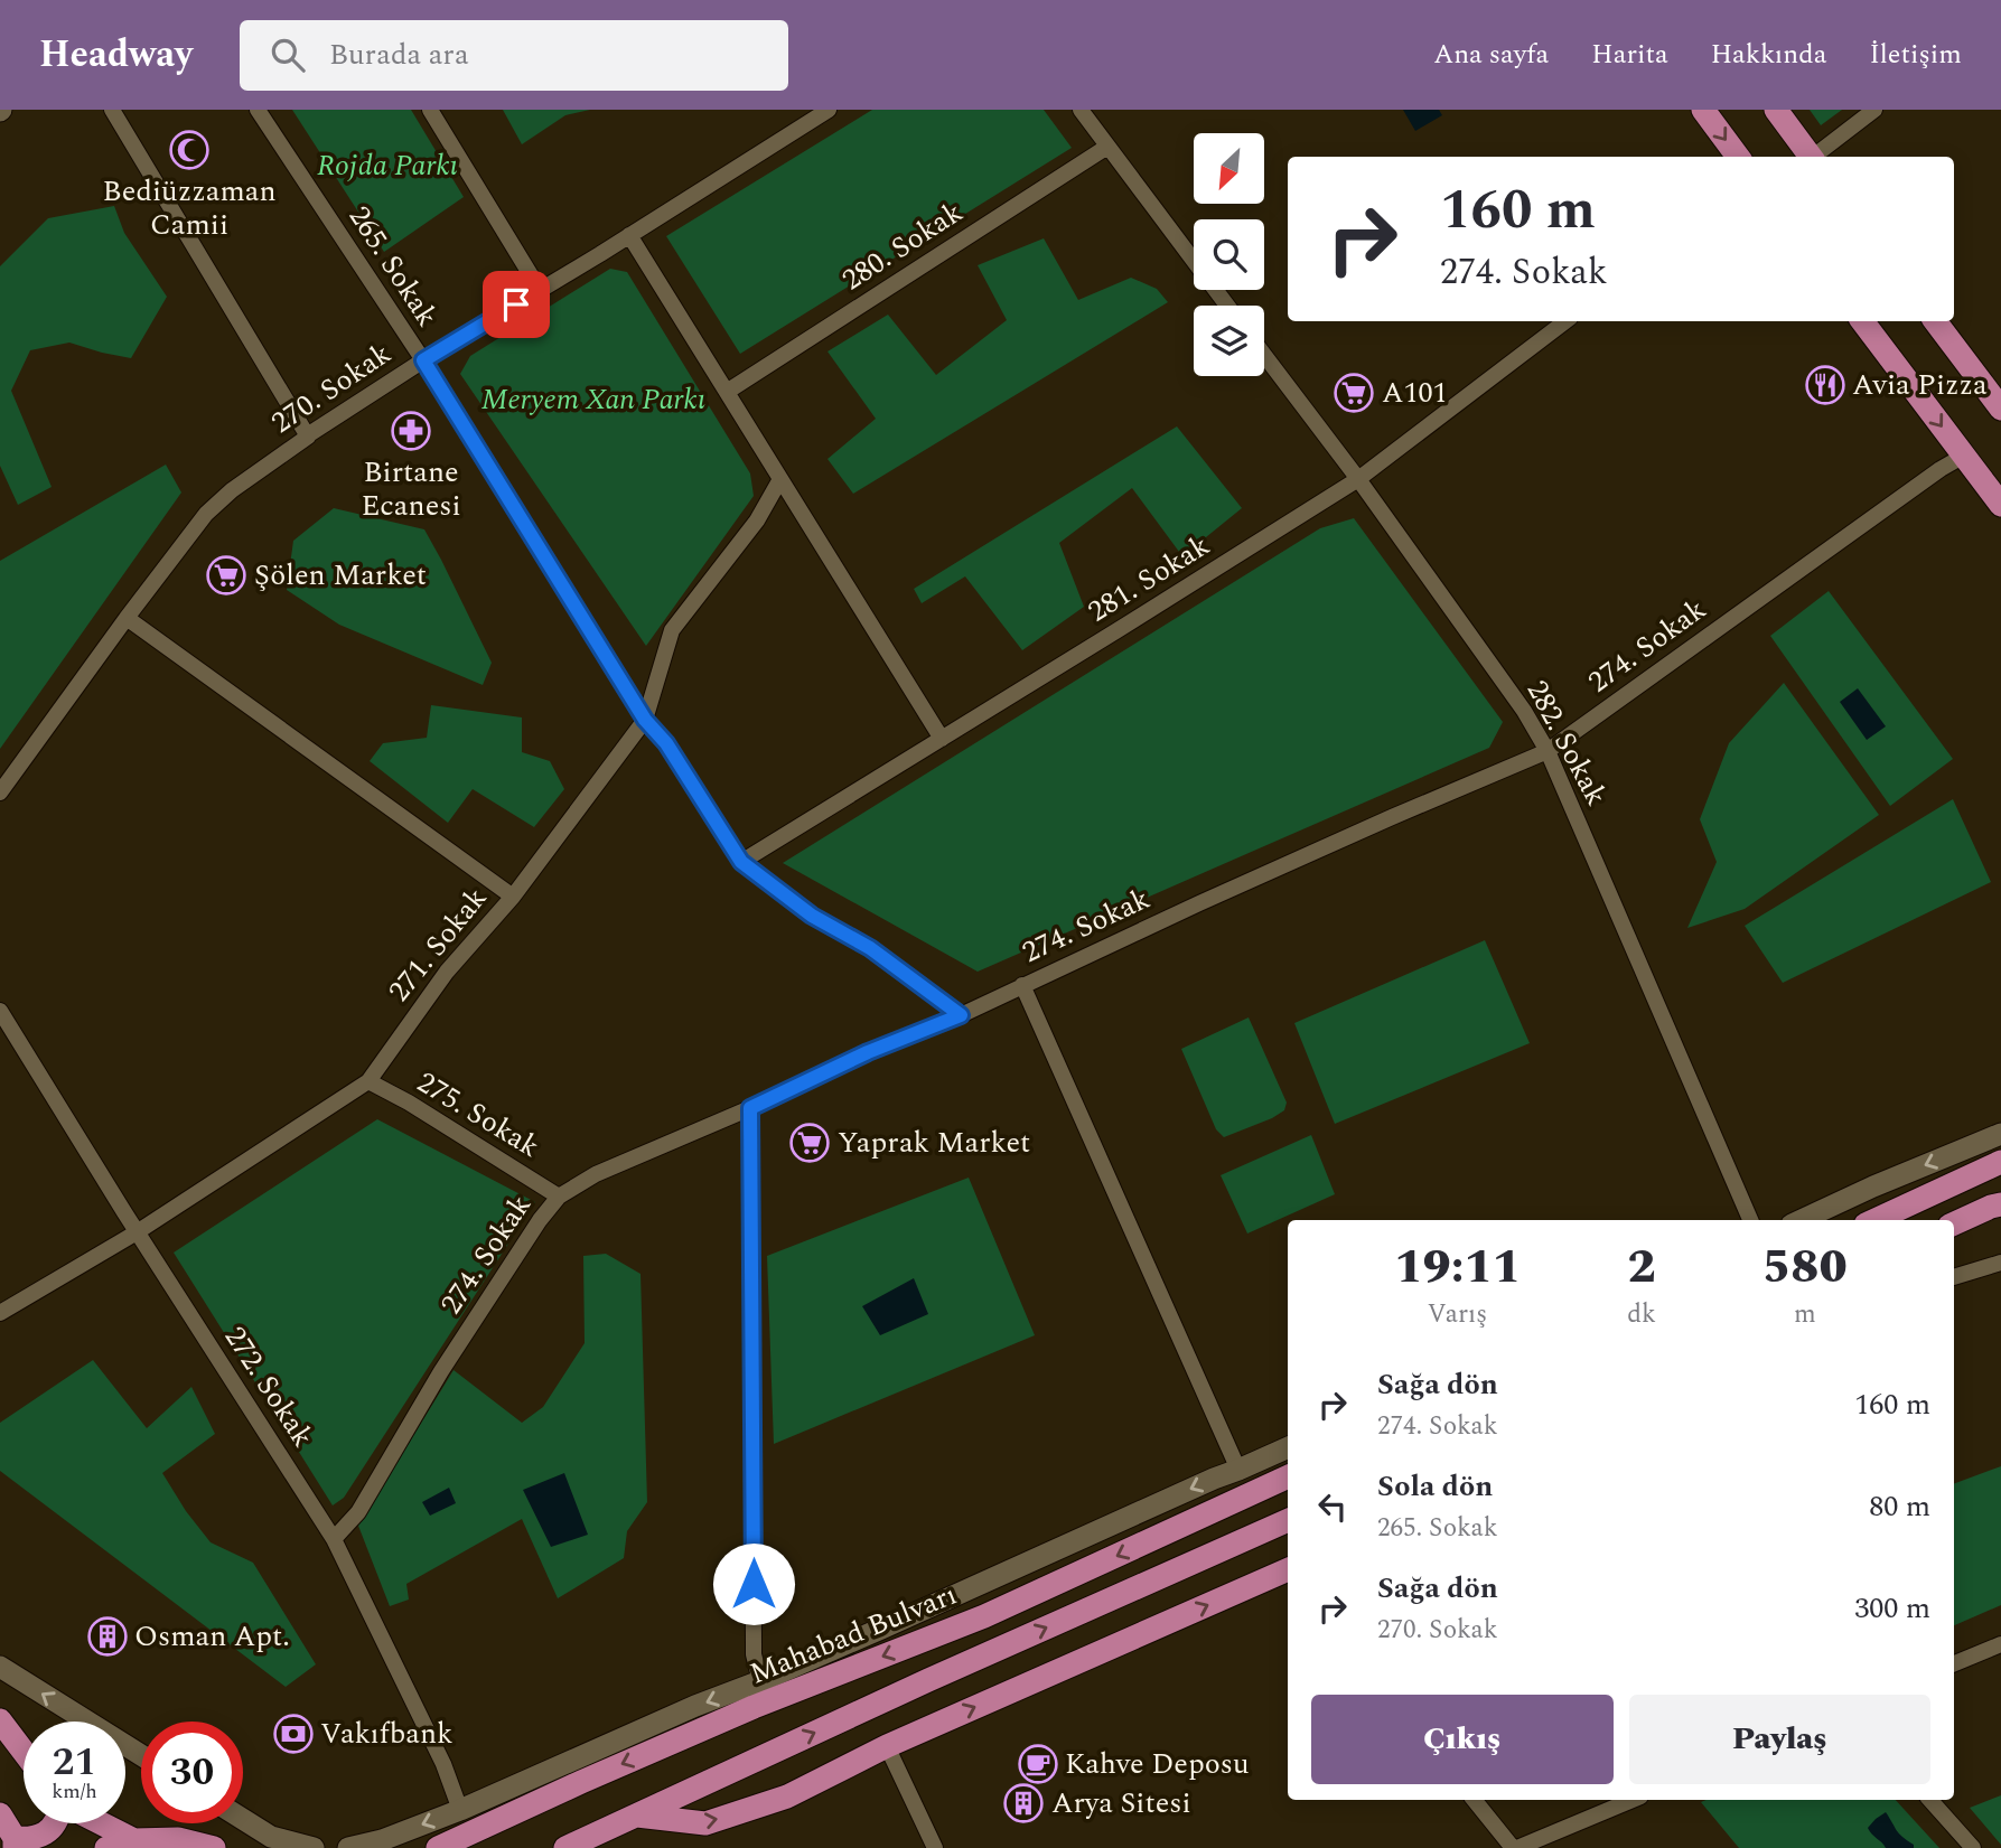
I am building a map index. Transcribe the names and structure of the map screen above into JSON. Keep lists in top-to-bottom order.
{
  "streets": {
    "main road": ["Mahabad Bulvarı"],
    "street": [
      "280. Sokak",
      "265. Sokak",
      "270. Sokak",
      "281. Sokak",
      "274. Sokak",
      "282. Sokak",
      "271. Sokak",
      "275. Sokak",
      "272. Sokak"
    ]
  },
  "crossings": [
    ["265. Sokak", "270. Sokak"],
    ["265. Sokak", "281. Sokak"],
    ["265. Sokak", "274. Sokak"],
    ["265. Sokak", "271. Sokak"],
    ["281. Sokak", "282. Sokak"],
    ["274. Sokak", "282. Sokak"],
    ["274. Sokak", "275. Sokak"],
    ["274. Sokak", "272. Sokak"],
    ["271. Sokak", "275. Sokak"],
    ["271. Sokak", "272. Sokak"]
  ],
  "parks": ["Rojda Parkı", "Meryem Xan Parkı"],
  "places": {
    "mosque": ["Bediüzzaman Camii"],
    "restaurant": ["Avia Pizza"],
    "supermarket": ["A101", "Şölen Market", "Yaprak Market"],
    "pharmacy": ["Birtane Ecanesi"],
    "building": ["Osman Apt.", "Arya Sitesi"],
    "bank": ["Vakıfbank"],
    "cafe": ["Kahve Deposu"]
  },
  "north": "bottom left",
  "page": {
    "header": "Headway",
    "search": "Burada ara",
    "nav": [
      "Ana sayfa",
      "Harita",
      "Hakkında",
      "İletişim"
    ],
    "turn": ["160 m", "274. Sokak"],
    "eta": [
      "19:11",
      "Varış",
      "2",
      "dk",
      "580",
      "m"
    ],
    "list": [
      {
        "name": "Sağa dön",
        "note": "274. Sokak",
        "value": "160 m"
      },
      {
        "name": "Sola dön",
        "note": "265. Sokak",
        "value": "80 m"
      },
      {
        "name": "Sağa dön",
        "note": "270. Sokak",
        "value": "300 m"
      }
    ],
    "buttons": ["Çıkış", "Paylaş"],
    "speed": "21 km/h",
    "limit": "30"
  }
}
